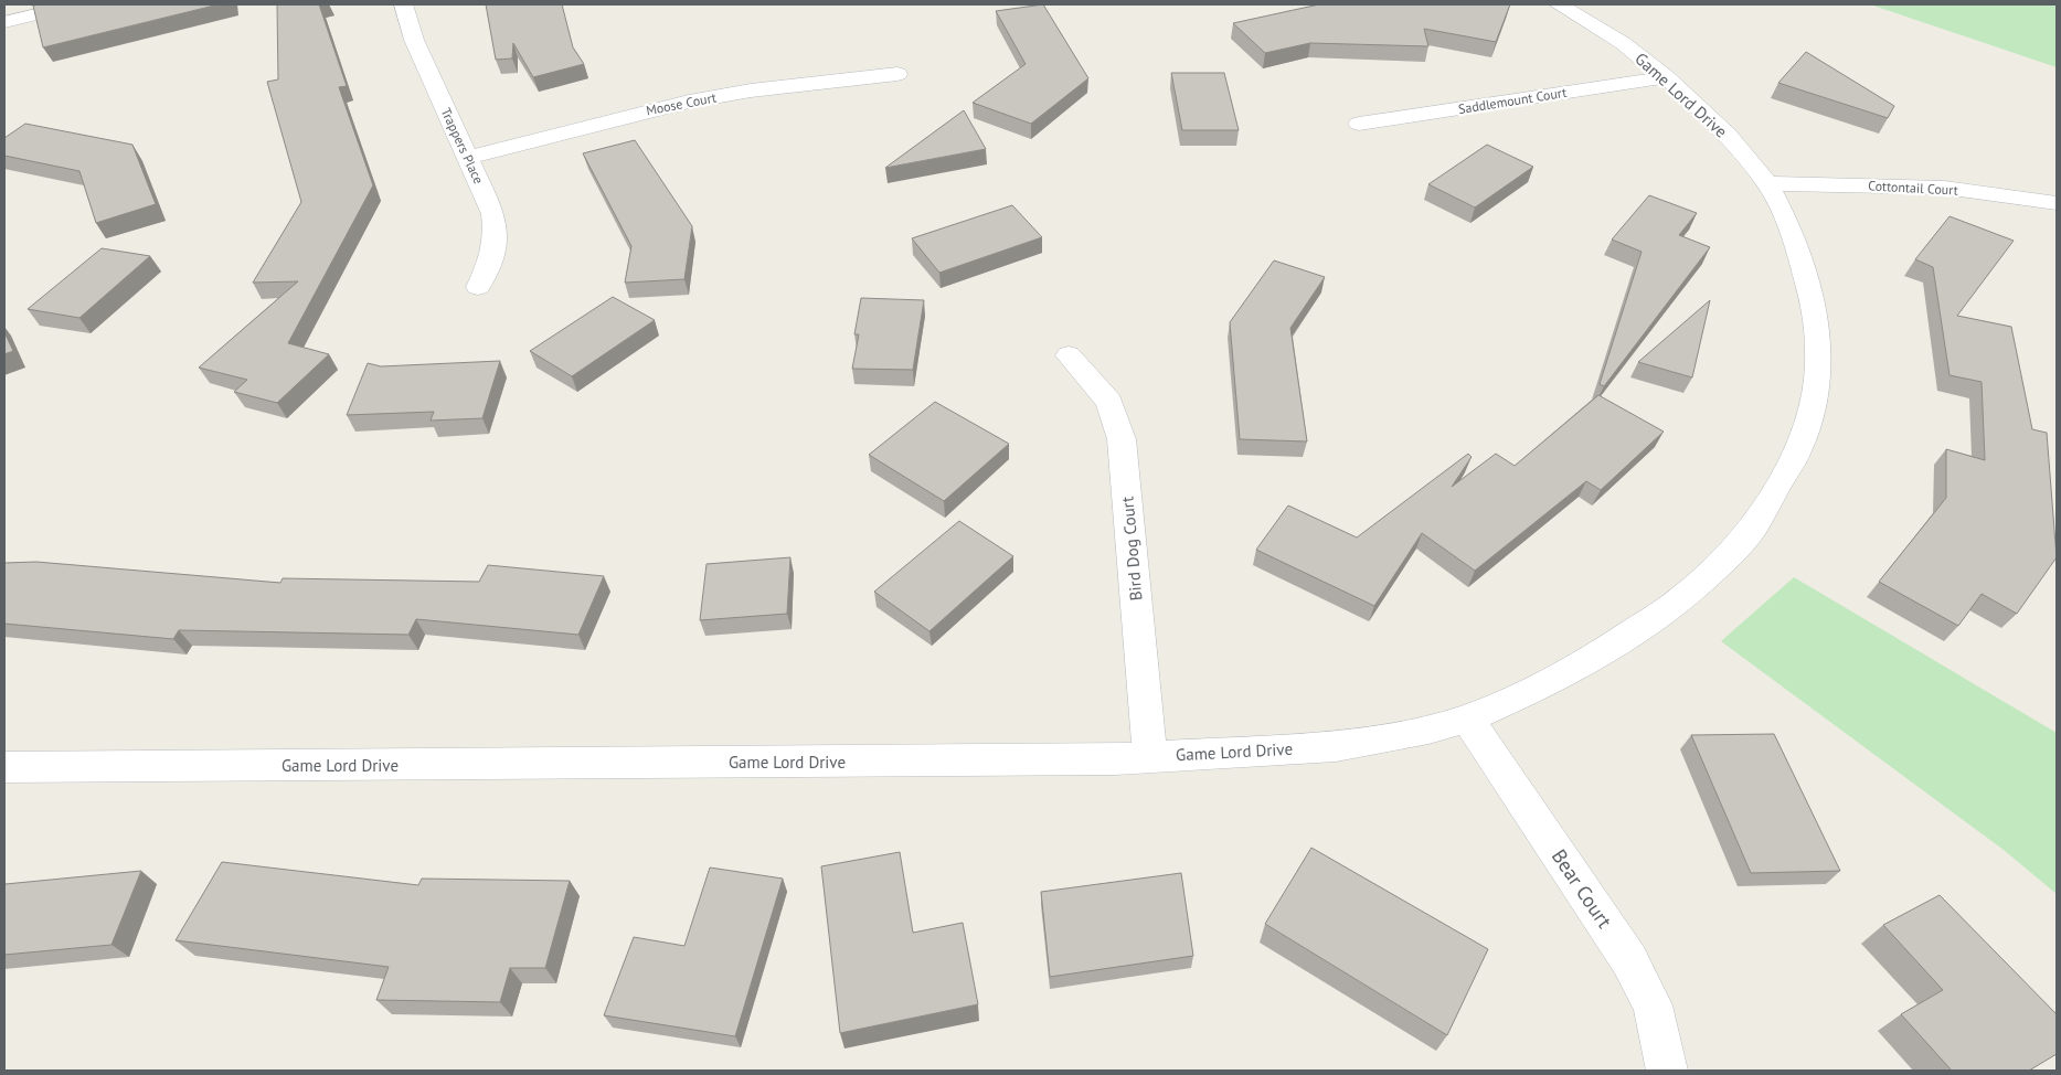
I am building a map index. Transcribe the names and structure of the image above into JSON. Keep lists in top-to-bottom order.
{
  "streets": {
    "street": [
      "Game Lord Drive",
      "Saddlemount Court",
      "Moose Court",
      "Trappers Place",
      "Cottontail Court",
      "Bird Dog Court",
      "Bear Court"
    ]
  },
  "crossings": [
    ["Game Lord Drive", "Saddlemount Court"],
    ["Game Lord Drive", "Cottontail Court"],
    ["Game Lord Drive", "Bird Dog Court"],
    ["Game Lord Drive", "Bear Court"],
    ["Moose Court", "Trappers Place"]
  ]
}
